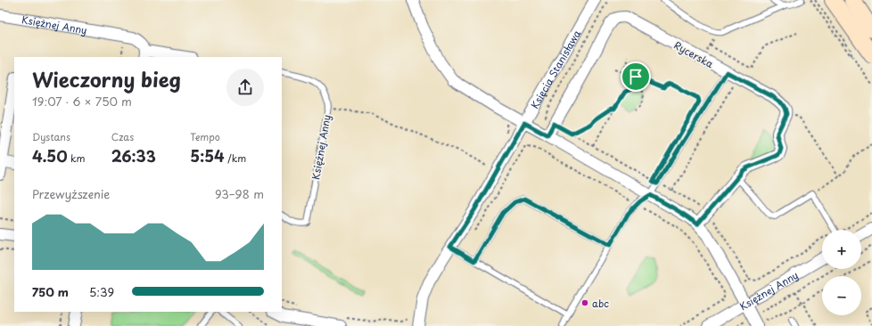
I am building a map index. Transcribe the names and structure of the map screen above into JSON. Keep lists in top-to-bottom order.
{
  "streets": {
    "street": ["Księżnej Anny", "Rycerska", "Księcia Stanisława"]
  },
  "places": ["abc"],
  "page": {
    "heading": ["Wieczorny bieg", "19:07 · 6 × 750 m"],
    "stats": [
      ["Dystans", "4.50 km"],
      ["Czas", "26:33"],
      ["Tempo", "5:54 /km"]
    ],
    "chart": ["Przewyższenie", "93–98 m"],
    "map_buttons": ["+", "−"],
    "list": [
      {
        "name": "750 m",
        "note": "5:39"
      }
    ]
  }
}
